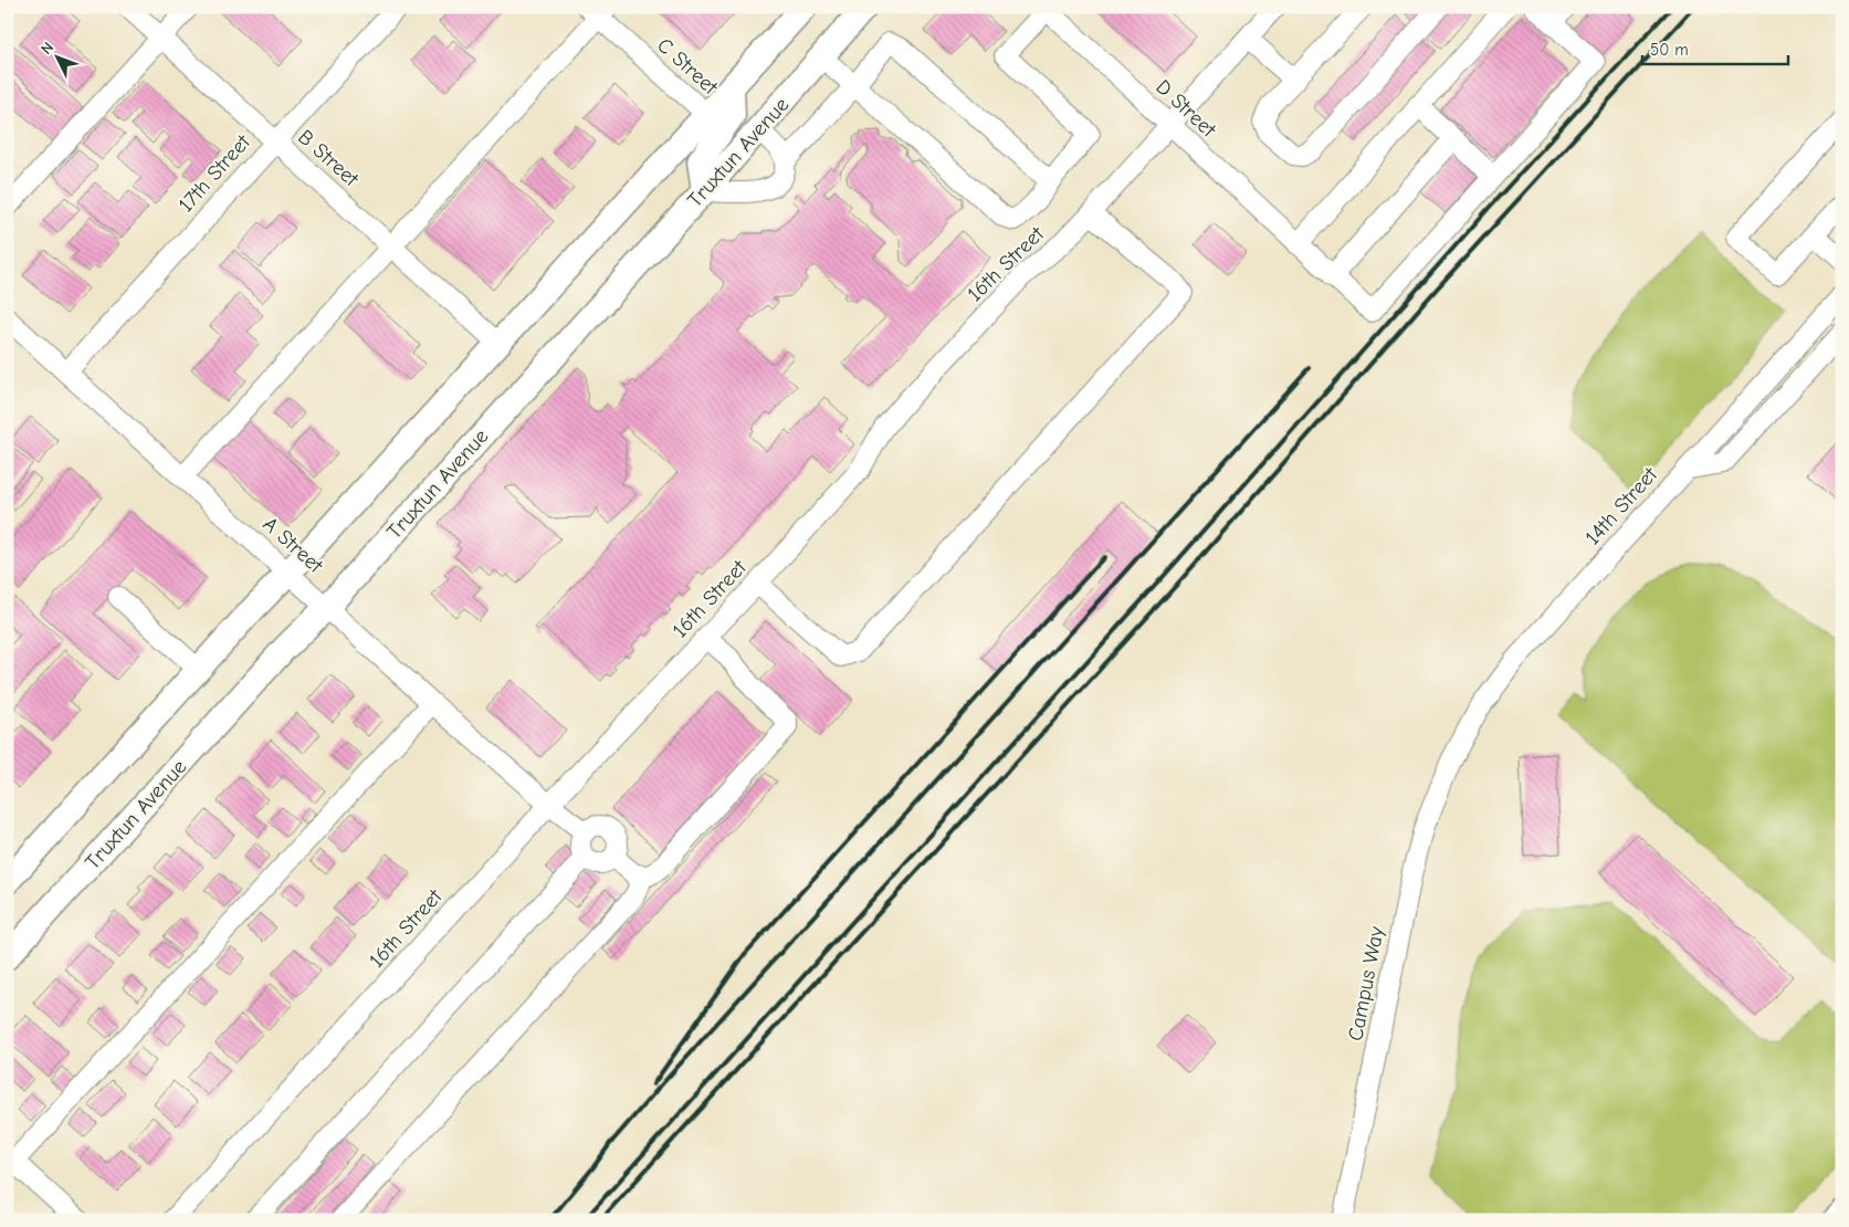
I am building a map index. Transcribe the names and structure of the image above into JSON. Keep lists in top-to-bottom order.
{
  "streets": {
    "main road": ["Truxtun Avenue"],
    "street": [
      "C Street",
      "D Street",
      "B Street",
      "17th Street",
      "16th Street",
      "14th Street",
      "A Street",
      "Campus Way"
    ]
  },
  "crossings": [
    ["D Street", "16th Street"],
    ["Truxtun Avenue", "A Street"],
    ["B Street", "17th Street"],
    ["17th Street", "A Street"],
    ["16th Street", "A Street"],
    ["14th Street", "Campus Way"]
  ],
  "scale_bar": "50 m",
  "north": "top left"
}
